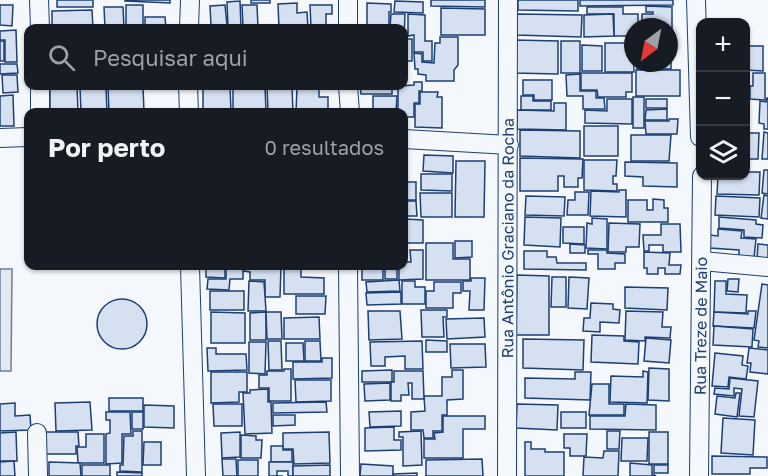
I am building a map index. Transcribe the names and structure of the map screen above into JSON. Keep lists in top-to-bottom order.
{
  "streets": {
    "street": ["Rua Antônio Graciano da Rocha", "Rua Treze de Maio"]
  },
  "north": "bottom left",
  "page": {
    "map_buttons": ["+", "−"],
    "search": "Pesquisar aqui",
    "heading": ["Por perto", "0 resultados"]
  }
}
